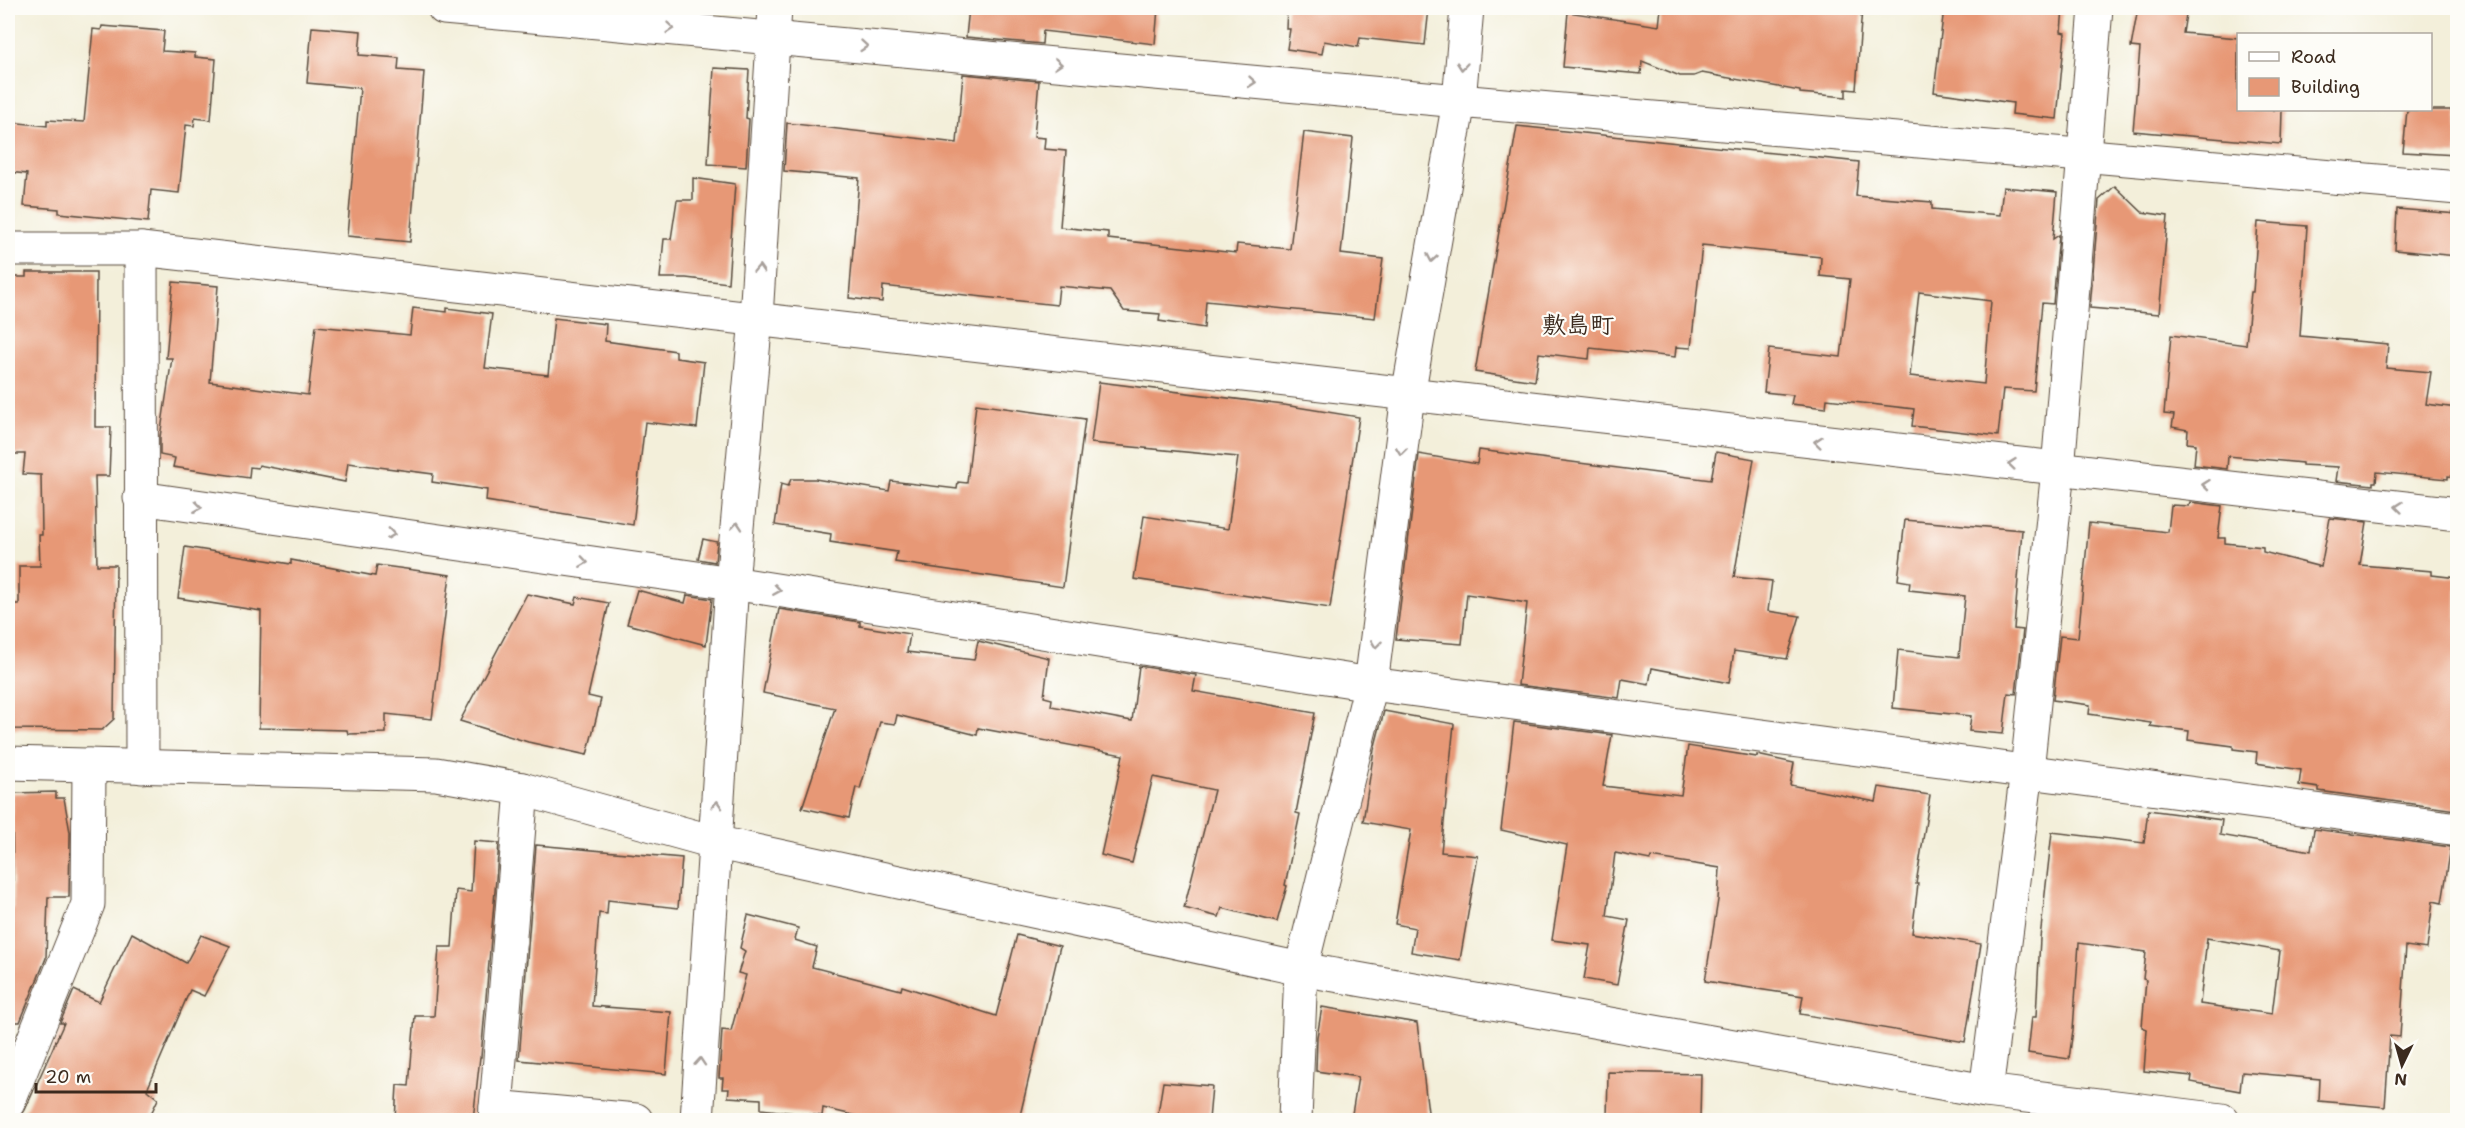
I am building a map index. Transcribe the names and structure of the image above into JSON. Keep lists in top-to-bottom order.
{
  "districts": ["敷島町"],
  "legend": ["Road", "Building"],
  "scale_bar": "20 m",
  "north": "bottom"
}
